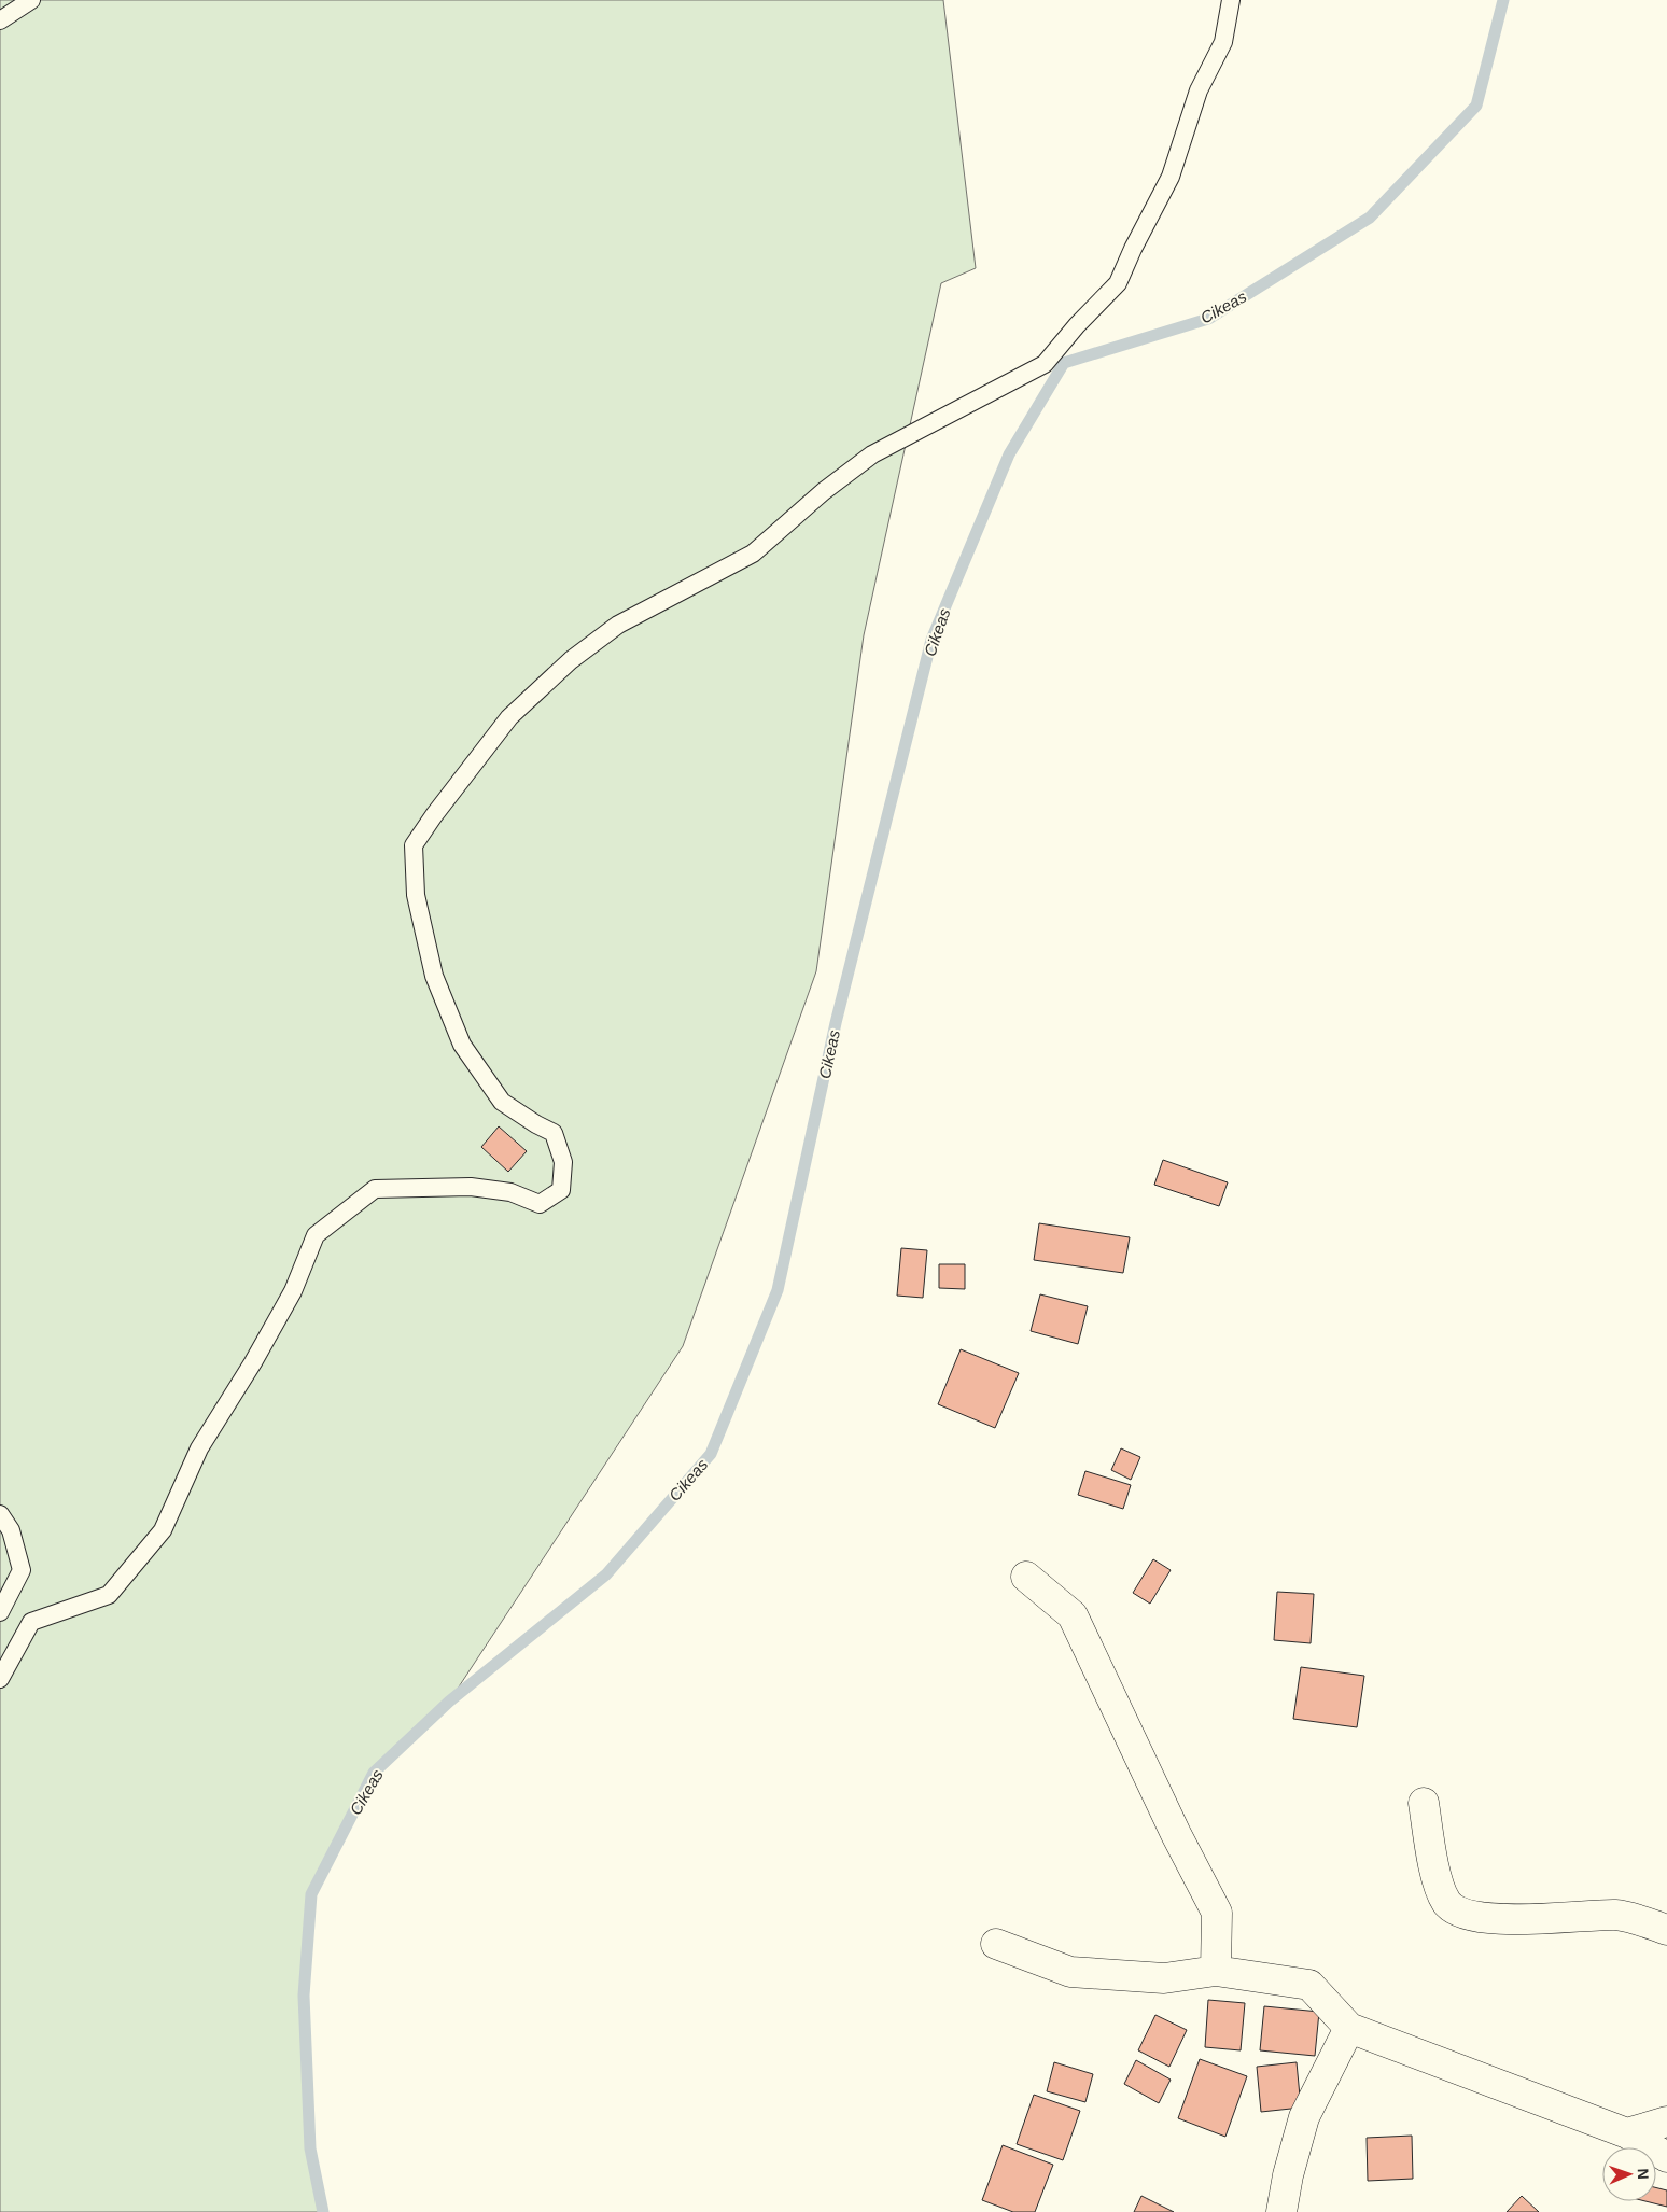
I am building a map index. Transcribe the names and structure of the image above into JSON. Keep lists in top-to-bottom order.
{
  "water": ["Cikeas"],
  "north": "right"
}
